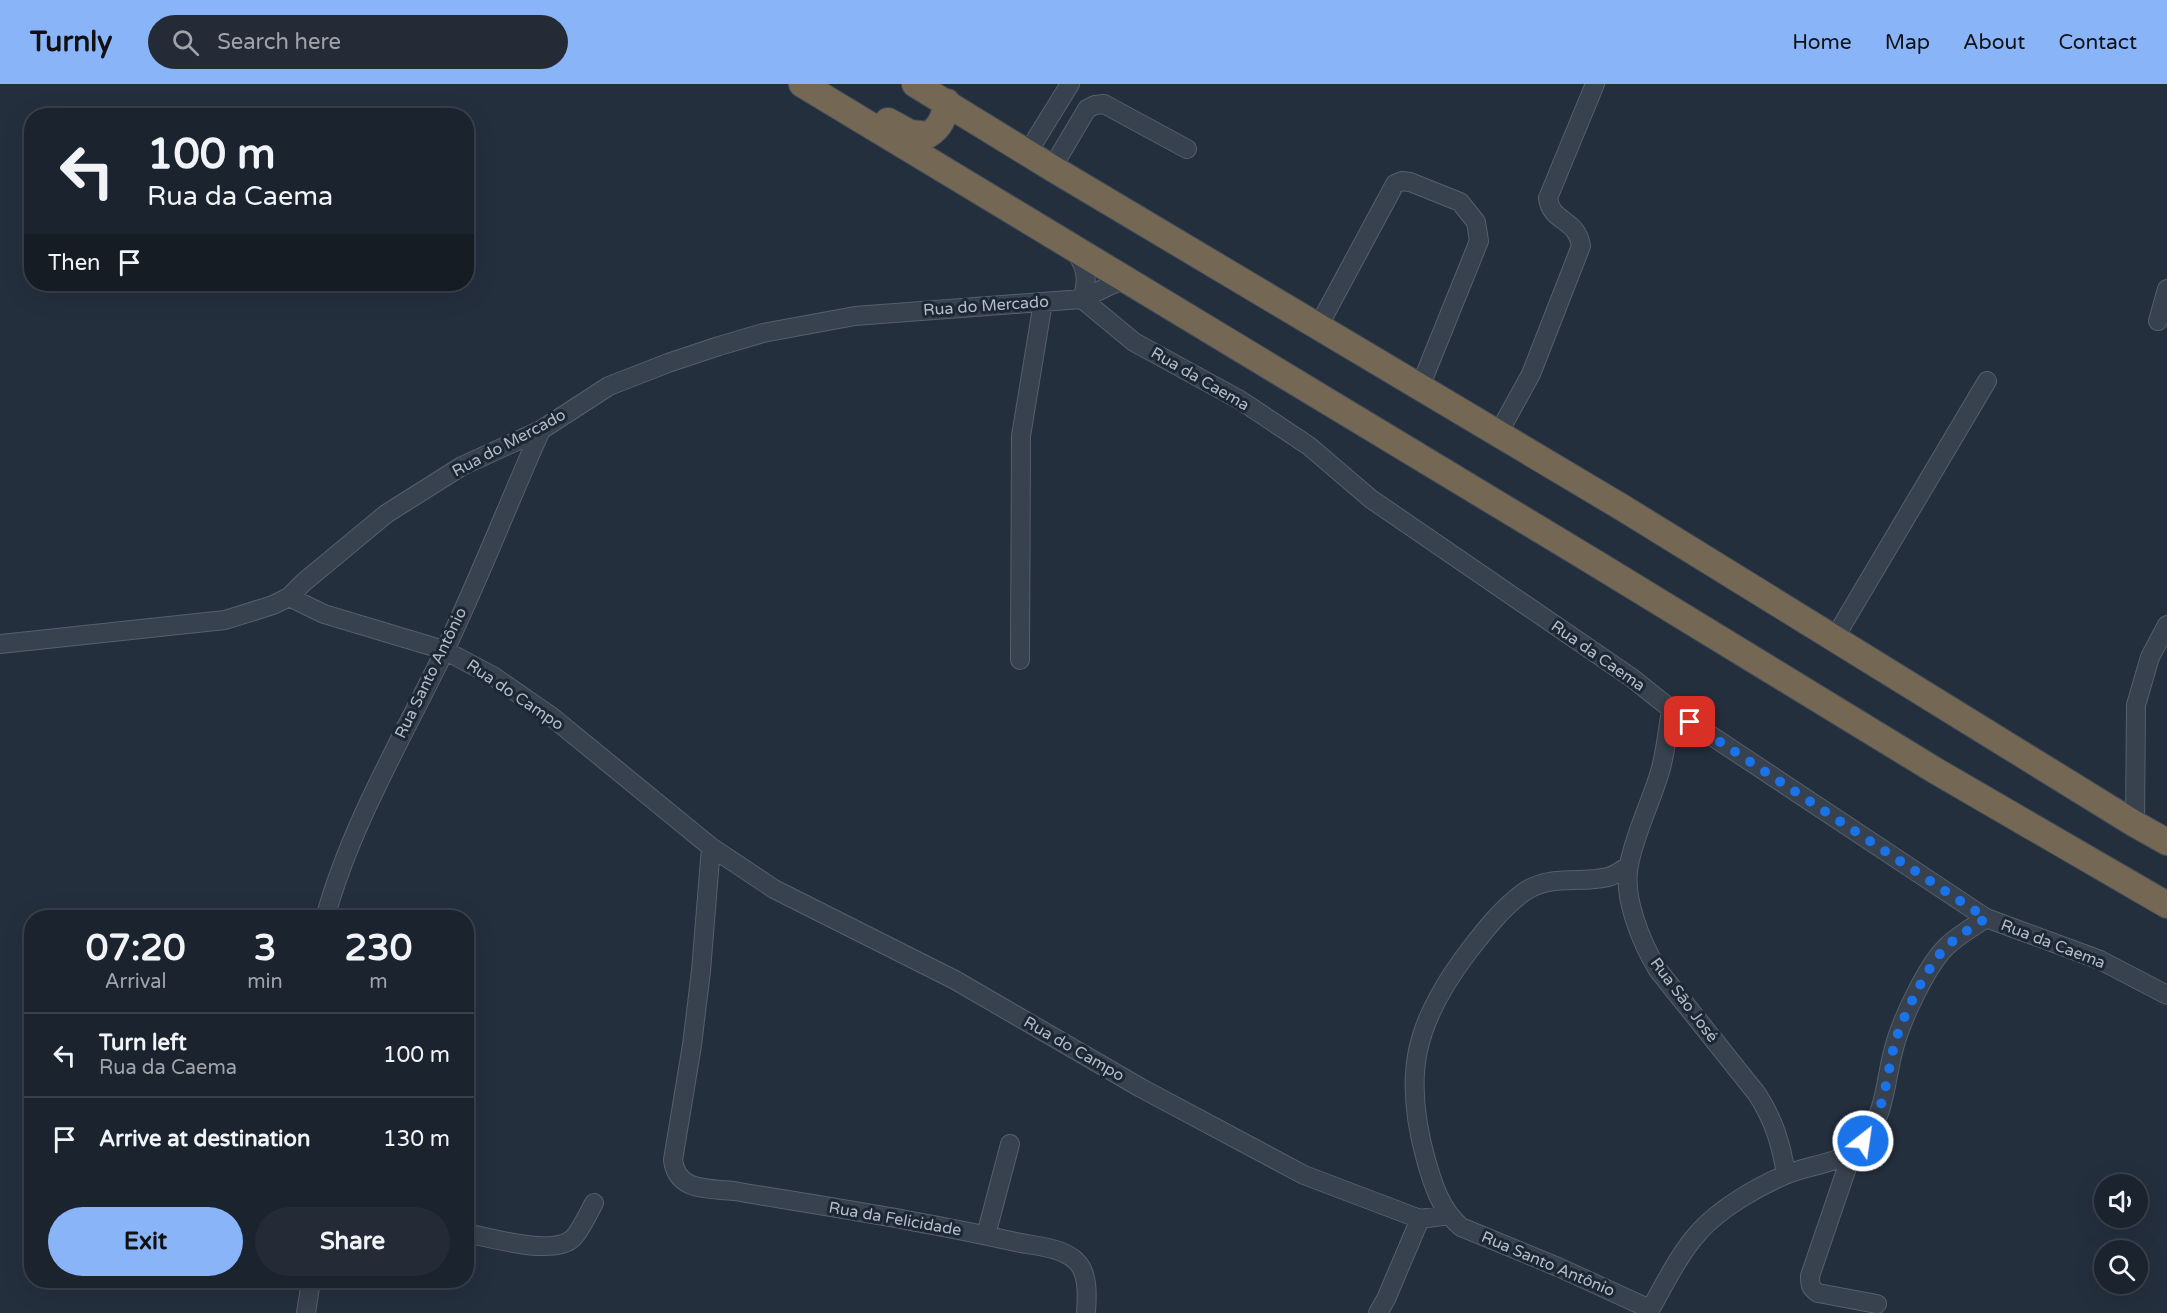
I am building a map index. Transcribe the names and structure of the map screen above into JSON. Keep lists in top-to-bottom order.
{
  "streets": {
    "street": [
      "Rua do Mercado",
      "Rua da Caema",
      "Rua Santo Antônio",
      "Rua do Campo",
      "Rua São José",
      "Rua da Felicidade"
    ]
  },
  "crossings": [
    ["Rua do Mercado", "Rua da Caema"],
    ["Rua do Mercado", "Rua Santo Antônio"],
    ["Rua do Mercado", "Rua do Campo"],
    ["Rua da Caema", "Rua São José"],
    ["Rua Santo Antônio", "Rua do Campo"],
    ["Rua do Campo", "Rua da Felicidade"]
  ],
  "page": {
    "header": "Turnly",
    "search": "Search here",
    "nav": [
      "Home",
      "Map",
      "About",
      "Contact"
    ],
    "turn": ["100 m", "Rua da Caema"],
    "then": "Then",
    "eta": [
      "07:20",
      "Arrival",
      "3",
      "min",
      "230",
      "m"
    ],
    "list": [
      {
        "name": "Turn left",
        "note": "Rua da Caema",
        "value": "100 m"
      },
      {
        "name": "Arrive at destination",
        "value": "130 m"
      }
    ],
    "buttons": ["Exit", "Share"]
  }
}
